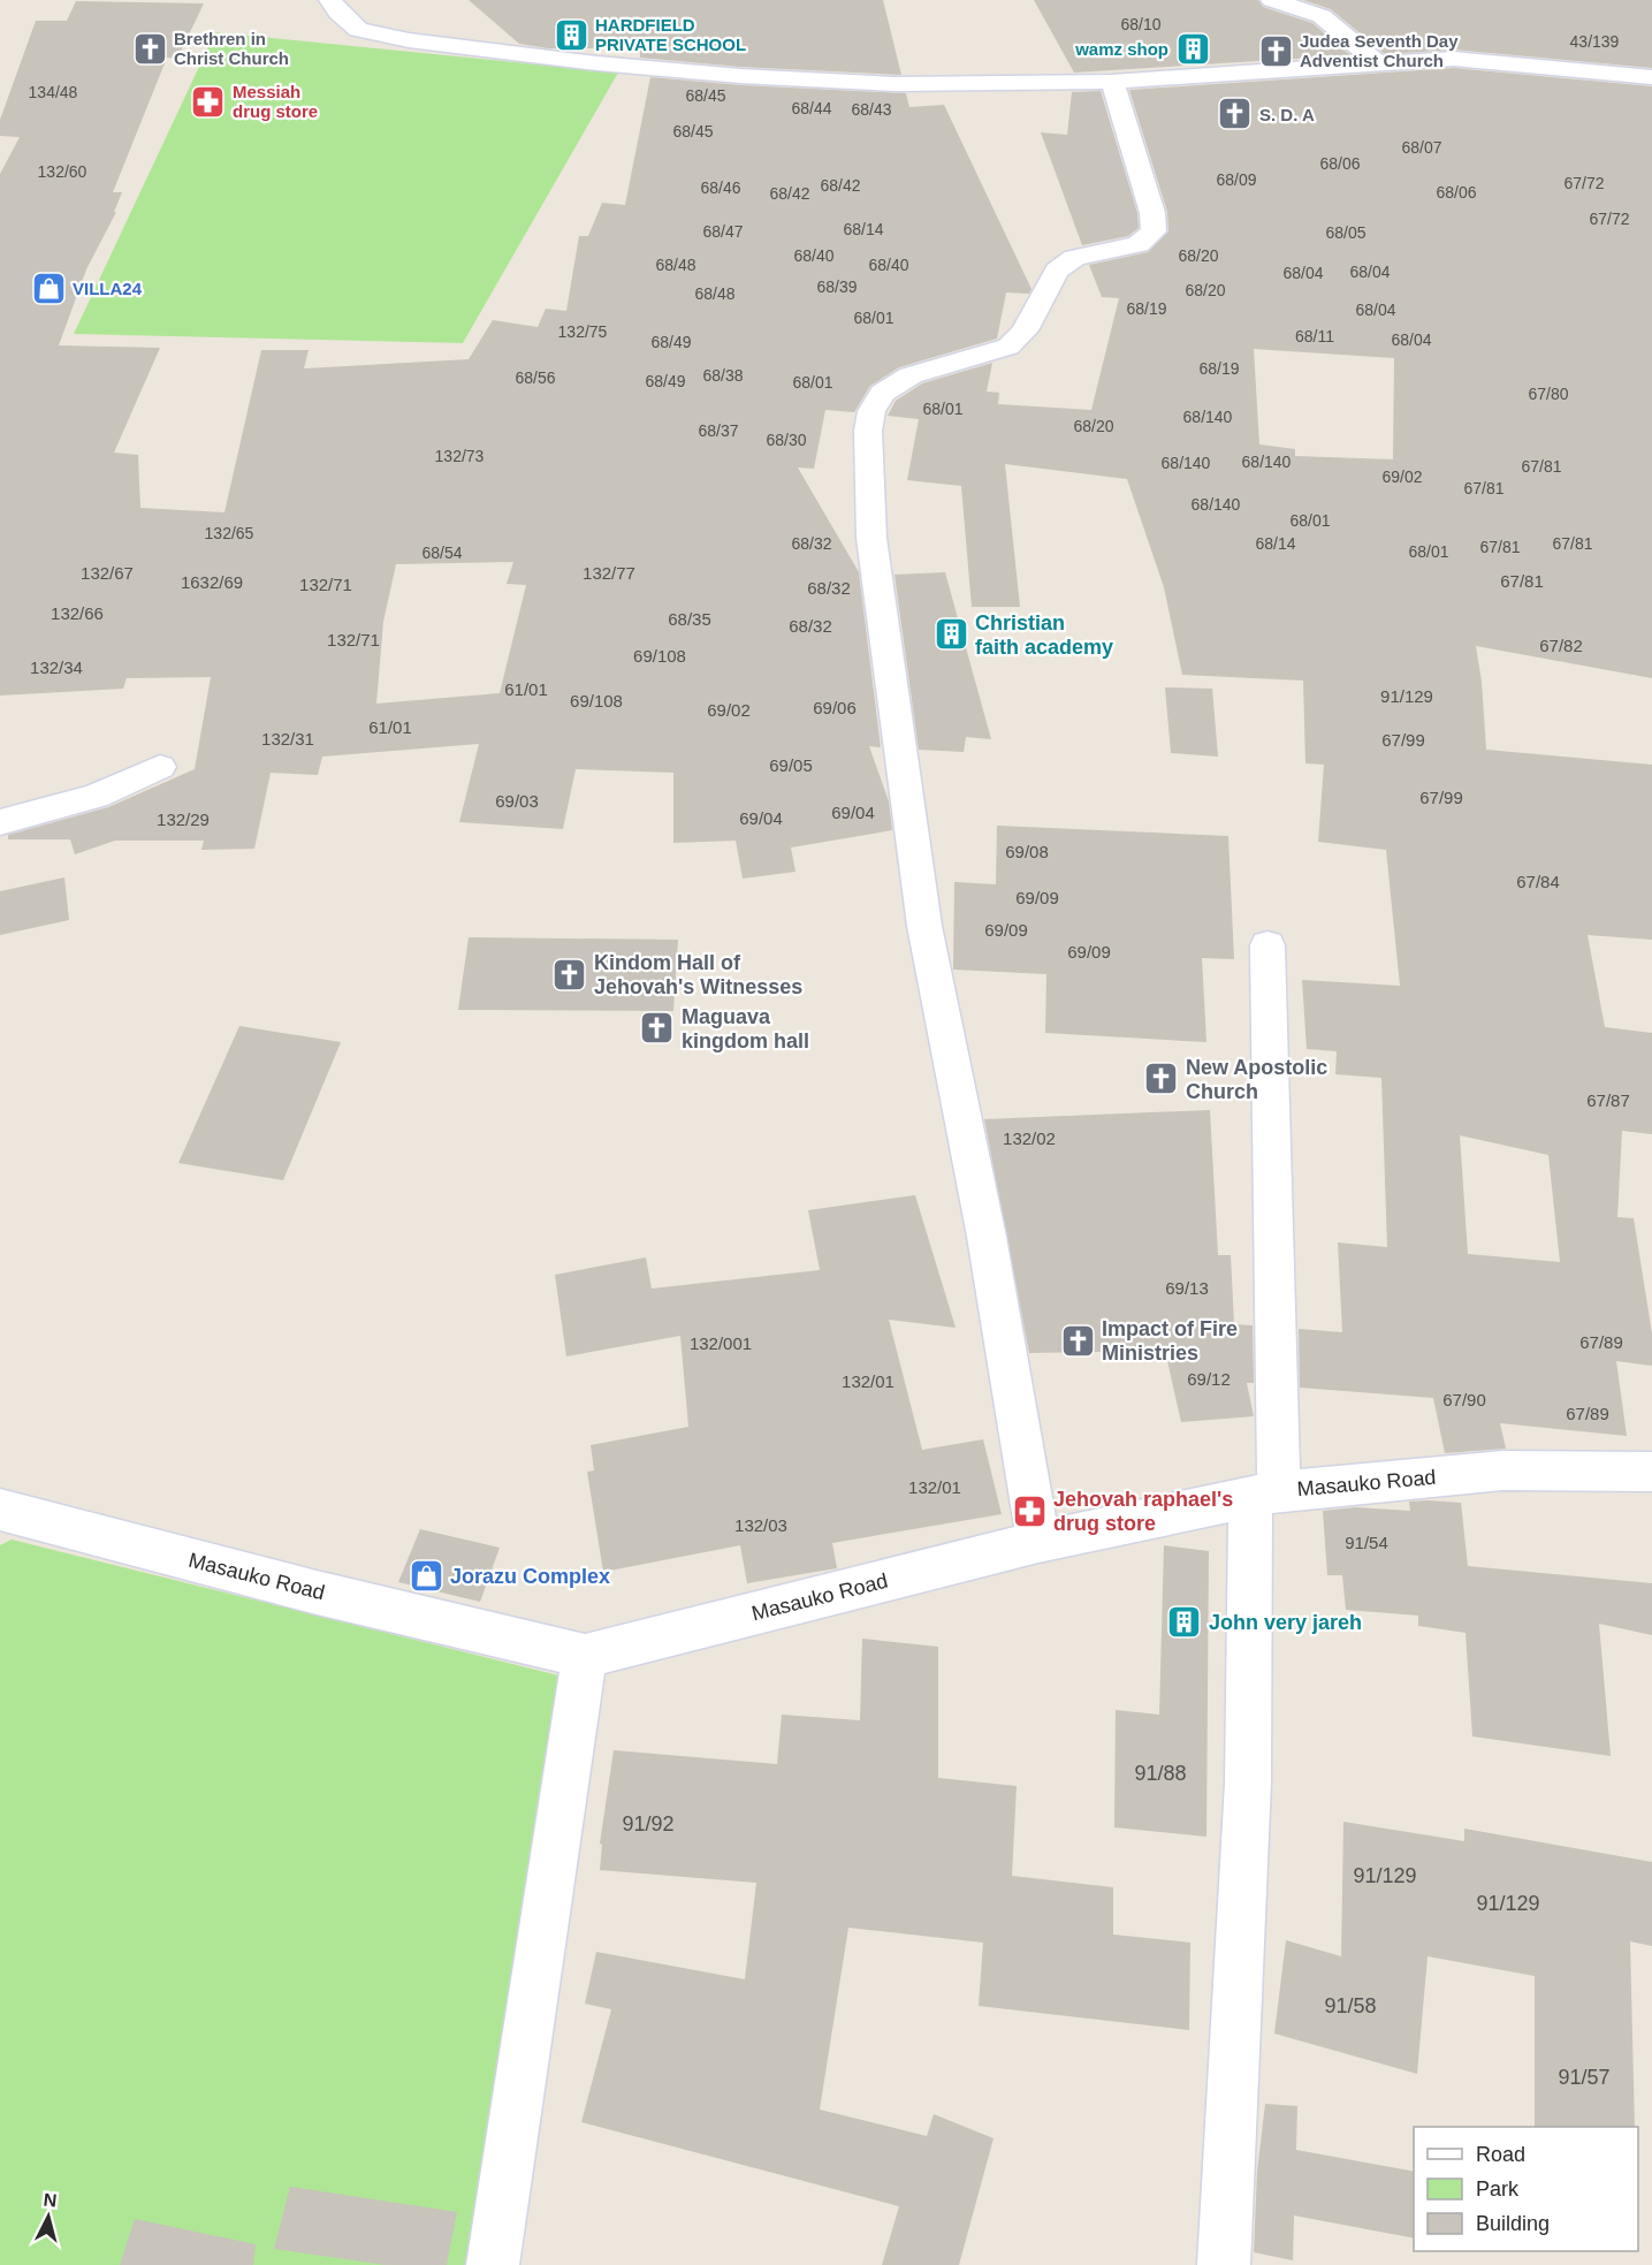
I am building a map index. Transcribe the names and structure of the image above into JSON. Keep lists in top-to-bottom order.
{
  "streets": {
    "street": ["Masauko Road"]
  },
  "places": {
    "building": [
      "HARDFIELD PRIVATE SCHOOL",
      "wamz shop",
      "Christian faith academy",
      "John very jareh"
    ],
    "church": [
      "Brethren in Christ Church",
      "Judea Seventh Day Adventist Church",
      "S. D. A",
      "Kindom Hall of Jehovah's Witnesses",
      "Maguava kingdom hall",
      "New Apostolic Church",
      "Impact of Fire Ministries"
    ],
    "pharmacy": ["Messiah drug store", "Jehovah raphael's drug store"],
    "shop": ["VILLA24", "Jorazu Complex"]
  },
  "house_numbers": [
    "68/10",
    "43/139",
    "134/48",
    "68/45",
    "68/44",
    "68/43",
    "68/45",
    "68/07",
    "68/06",
    "132/60",
    "68/09",
    "67/72",
    "68/42",
    "68/46",
    "68/06",
    "68/42",
    "67/72",
    "68/14",
    "68/47",
    "68/05",
    "68/40",
    "68/20",
    "68/48",
    "68/40",
    "68/04",
    "68/04",
    "68/39",
    "68/20",
    "68/48",
    "68/19",
    "68/04",
    "68/01",
    "132/75",
    "68/11",
    "68/04",
    "68/49",
    "68/19",
    "68/38",
    "68/56",
    "68/49",
    "68/01",
    "67/80",
    "68/01",
    "68/140",
    "68/20",
    "68/37",
    "68/30",
    "132/73",
    "68/140",
    "68/140",
    "67/81",
    "69/02",
    "67/81",
    "68/140",
    "68/01",
    "132/65",
    "68/32",
    "68/14",
    "67/81",
    "67/81",
    "68/01",
    "68/54",
    "132/67",
    "132/77",
    "67/81",
    "1632/69",
    "132/71",
    "68/32",
    "132/66",
    "68/35",
    "68/32",
    "132/71",
    "67/82",
    "69/108",
    "132/34",
    "61/01",
    "91/129",
    "69/108",
    "69/06",
    "69/02",
    "61/01",
    "132/31",
    "67/99",
    "69/05",
    "67/99",
    "69/03",
    "69/04",
    "69/04",
    "132/29",
    "69/08",
    "67/84",
    "69/09",
    "69/09",
    "69/09",
    "67/87",
    "132/02",
    "69/13",
    "67/89",
    "132/001",
    "69/12",
    "132/01",
    "67/90",
    "67/89",
    "132/01",
    "132/03",
    "91/54",
    "91/88",
    "91/92",
    "91/129",
    "91/129",
    "91/58",
    "91/57"
  ],
  "legend": ["Road", "Park", "Building"],
  "north": "top"
}
